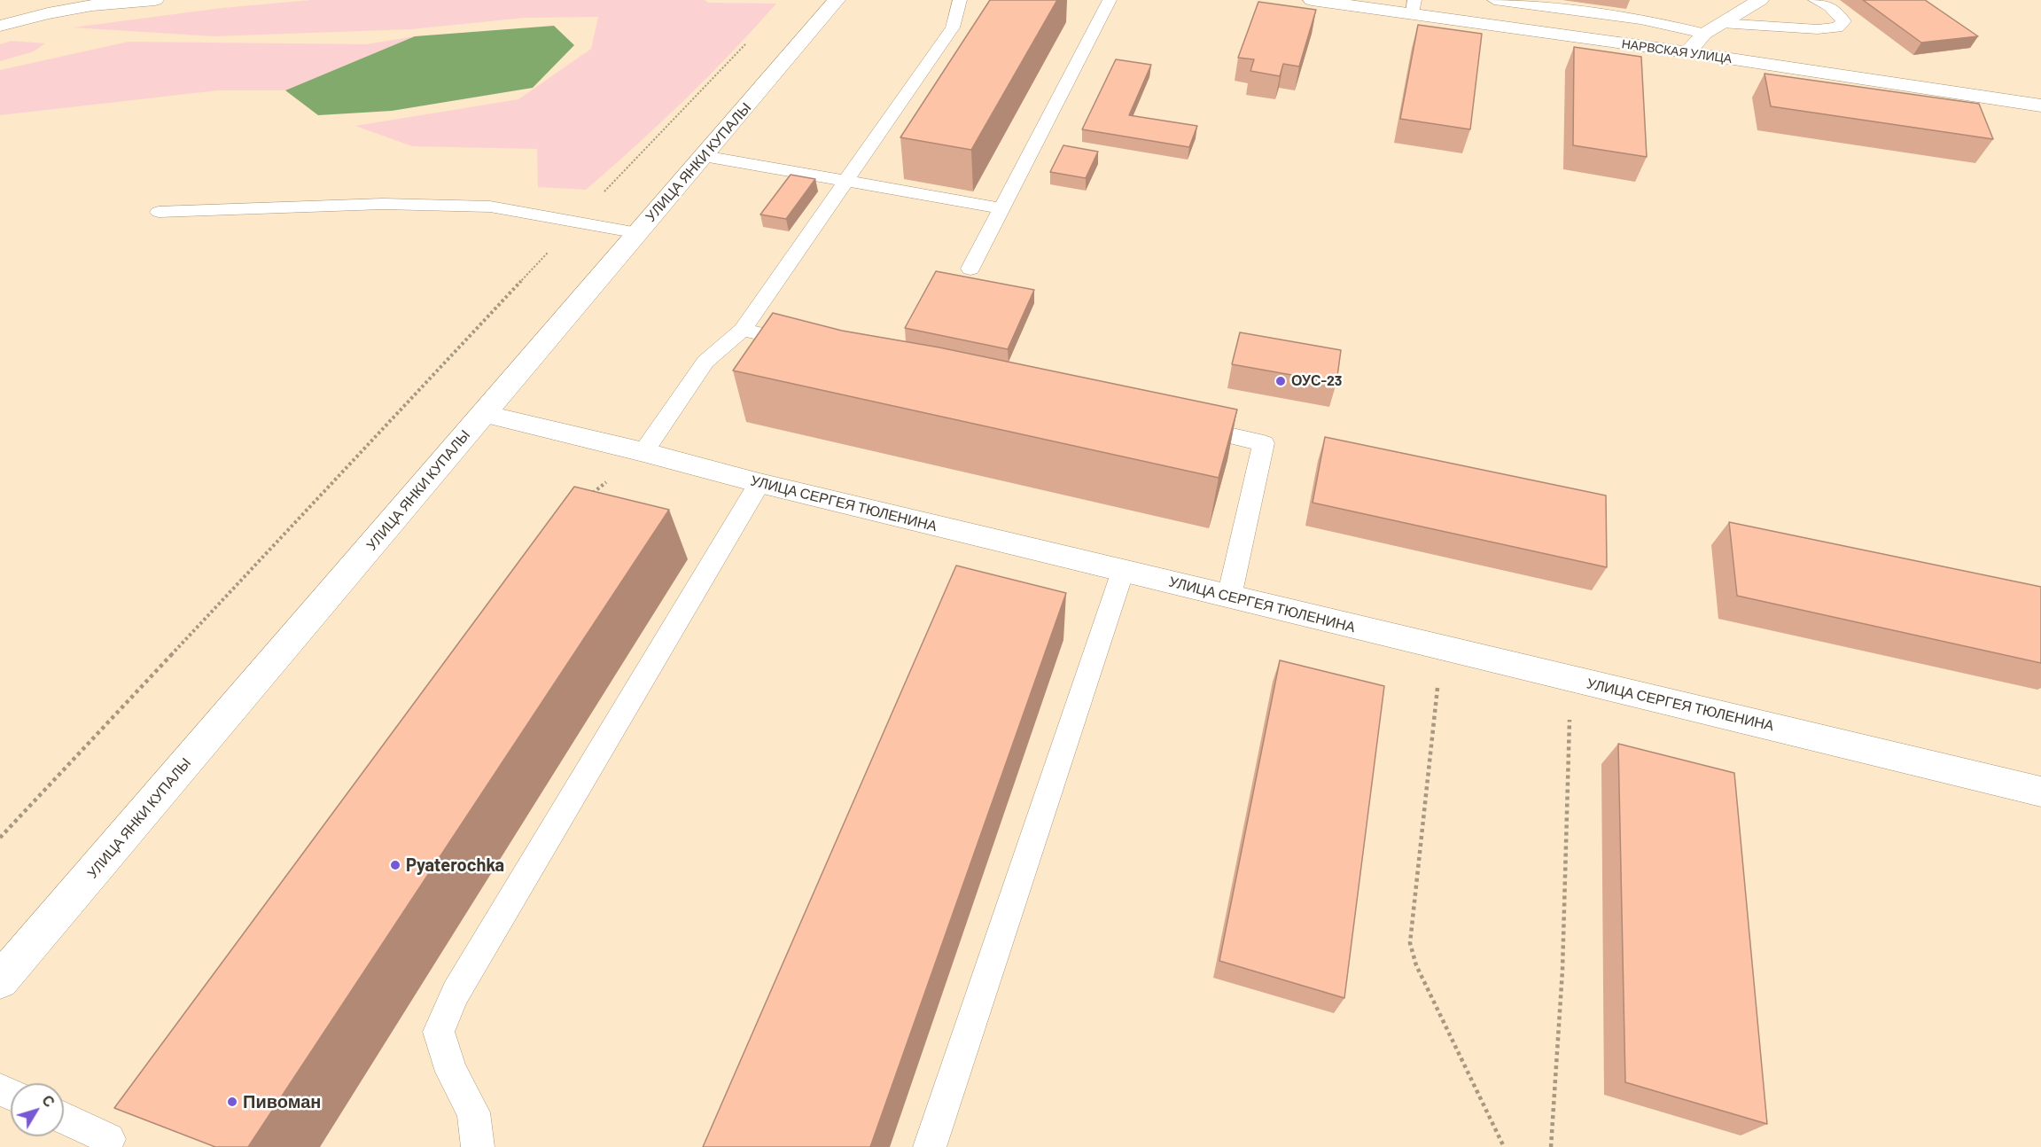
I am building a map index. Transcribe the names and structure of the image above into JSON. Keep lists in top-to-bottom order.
{
  "streets": {
    "street": ["НАРВСКАЯ УЛИЦА", "УЛИЦА ЯНКИ КУПАЛЫ", "УЛИЦА СЕРГЕЯ ТЮЛЕНИНА"]
  },
  "crossings": [
    ["УЛИЦА ЯНКИ КУПАЛЫ", "УЛИЦА СЕРГЕЯ ТЮЛЕНИНА"]
  ],
  "places": ["ОУС-23", "Pyaterochka", "Пивоман"],
  "north": "top right"
}
